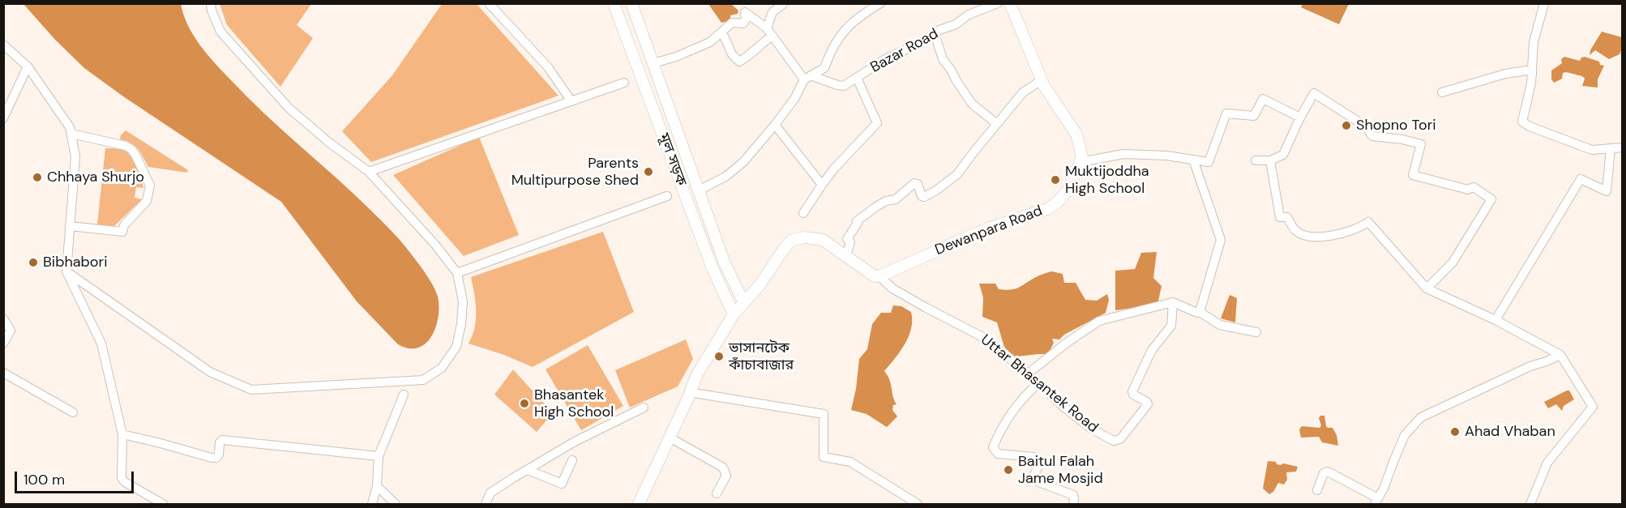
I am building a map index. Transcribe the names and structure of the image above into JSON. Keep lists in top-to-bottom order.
{
  "streets": {
    "street": [
      "Bazar Road",
      "মূল সড়ক",
      "Dewanpara Road",
      "Uttar Bhasantek Road"
    ]
  },
  "crossings": [
    ["Dewanpara Road", "Uttar Bhasantek Road"]
  ],
  "places": [
    "Shopno Tori",
    "Parents Multipurpose Shed",
    "Chhaya Shurjo",
    "Muktijoddha High School",
    "Bibhabori",
    "ভাসানটেক কাঁচাবাজার",
    "Bhasantek High School",
    "Ahad Vhaban",
    "Baitul Falah Jame Mosjid"
  ],
  "scale_bar": "100 m"
}
